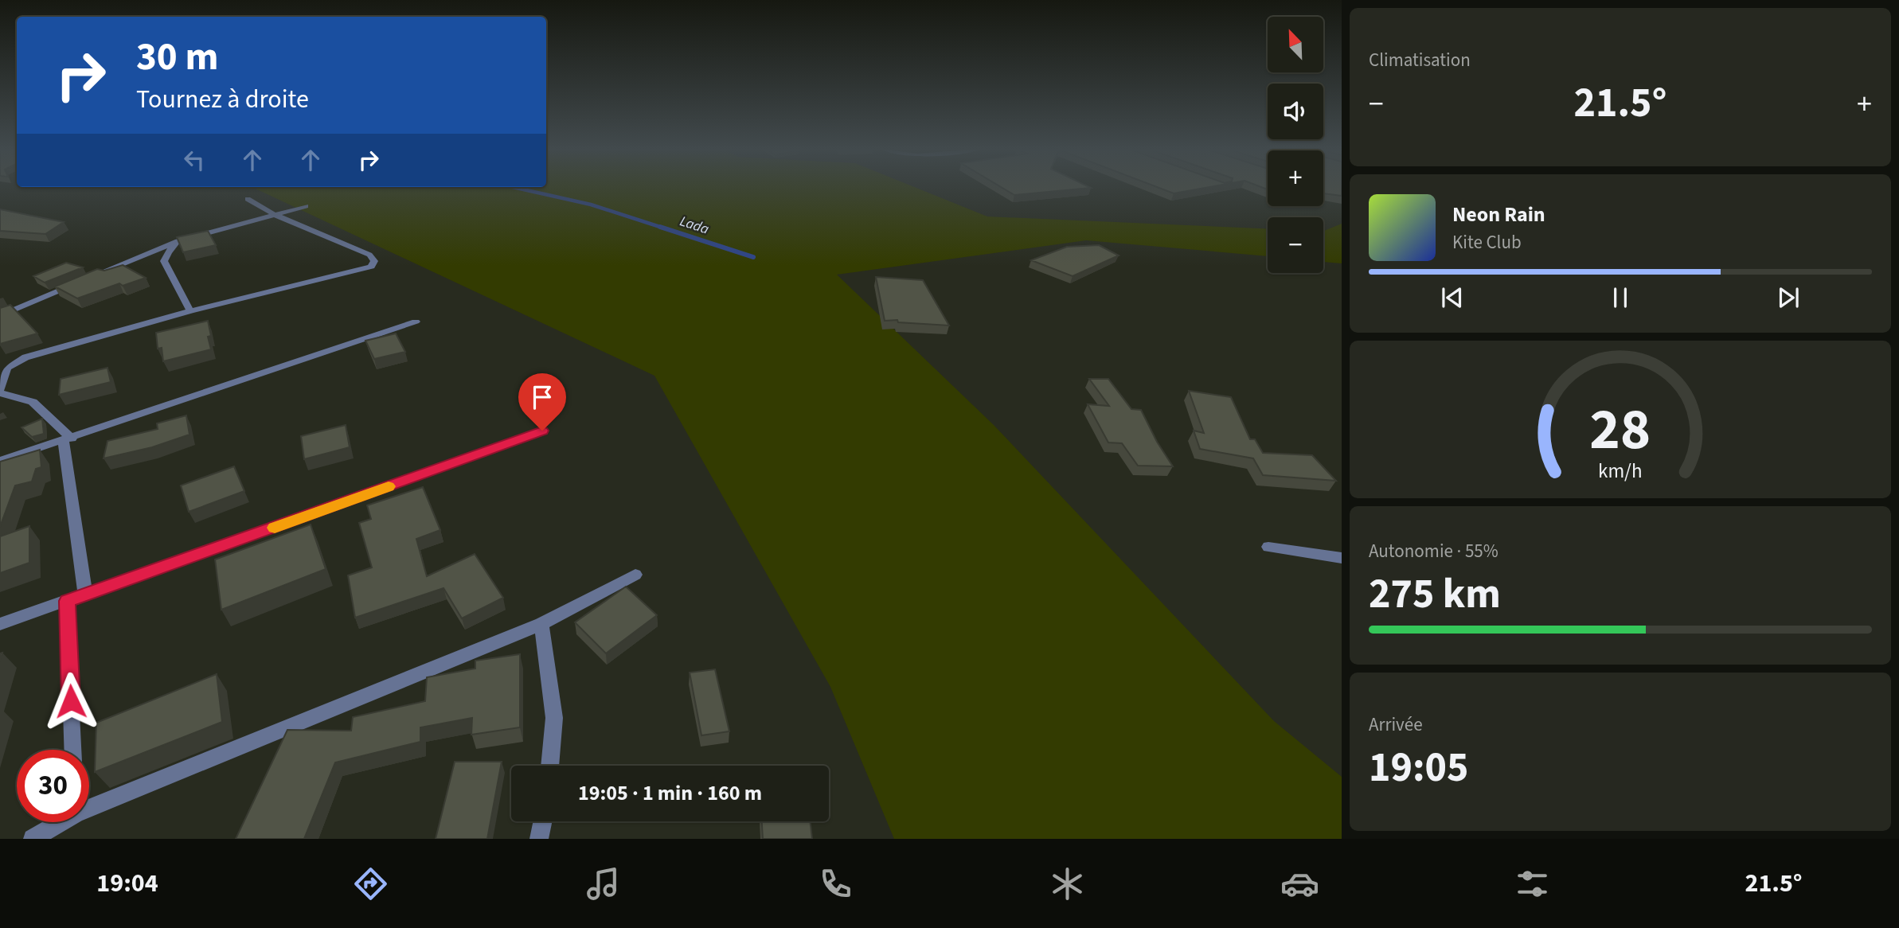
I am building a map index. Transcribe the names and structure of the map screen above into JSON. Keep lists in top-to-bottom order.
{
  "water": ["Lada"],
  "north": "top left",
  "page": {
    "tile": [
      "Climatisation",
      ["Autonomie · 55%", "275 km"],
      ["Arrivée", "19:05"]
    ],
    "map_buttons": ["+", "−"],
    "turn": ["30 m", "Tournez à droite"],
    "heat": ["−", "21.5°", "+"],
    "song": ["Neon Rain", "Kite Club"],
    "limit": "30",
    "trip": "19:05 · 1 min · 160 m",
    "tabs": ["19:04", "21.5°"],
    "gauge": ["28", "km/h"]
  }
}
